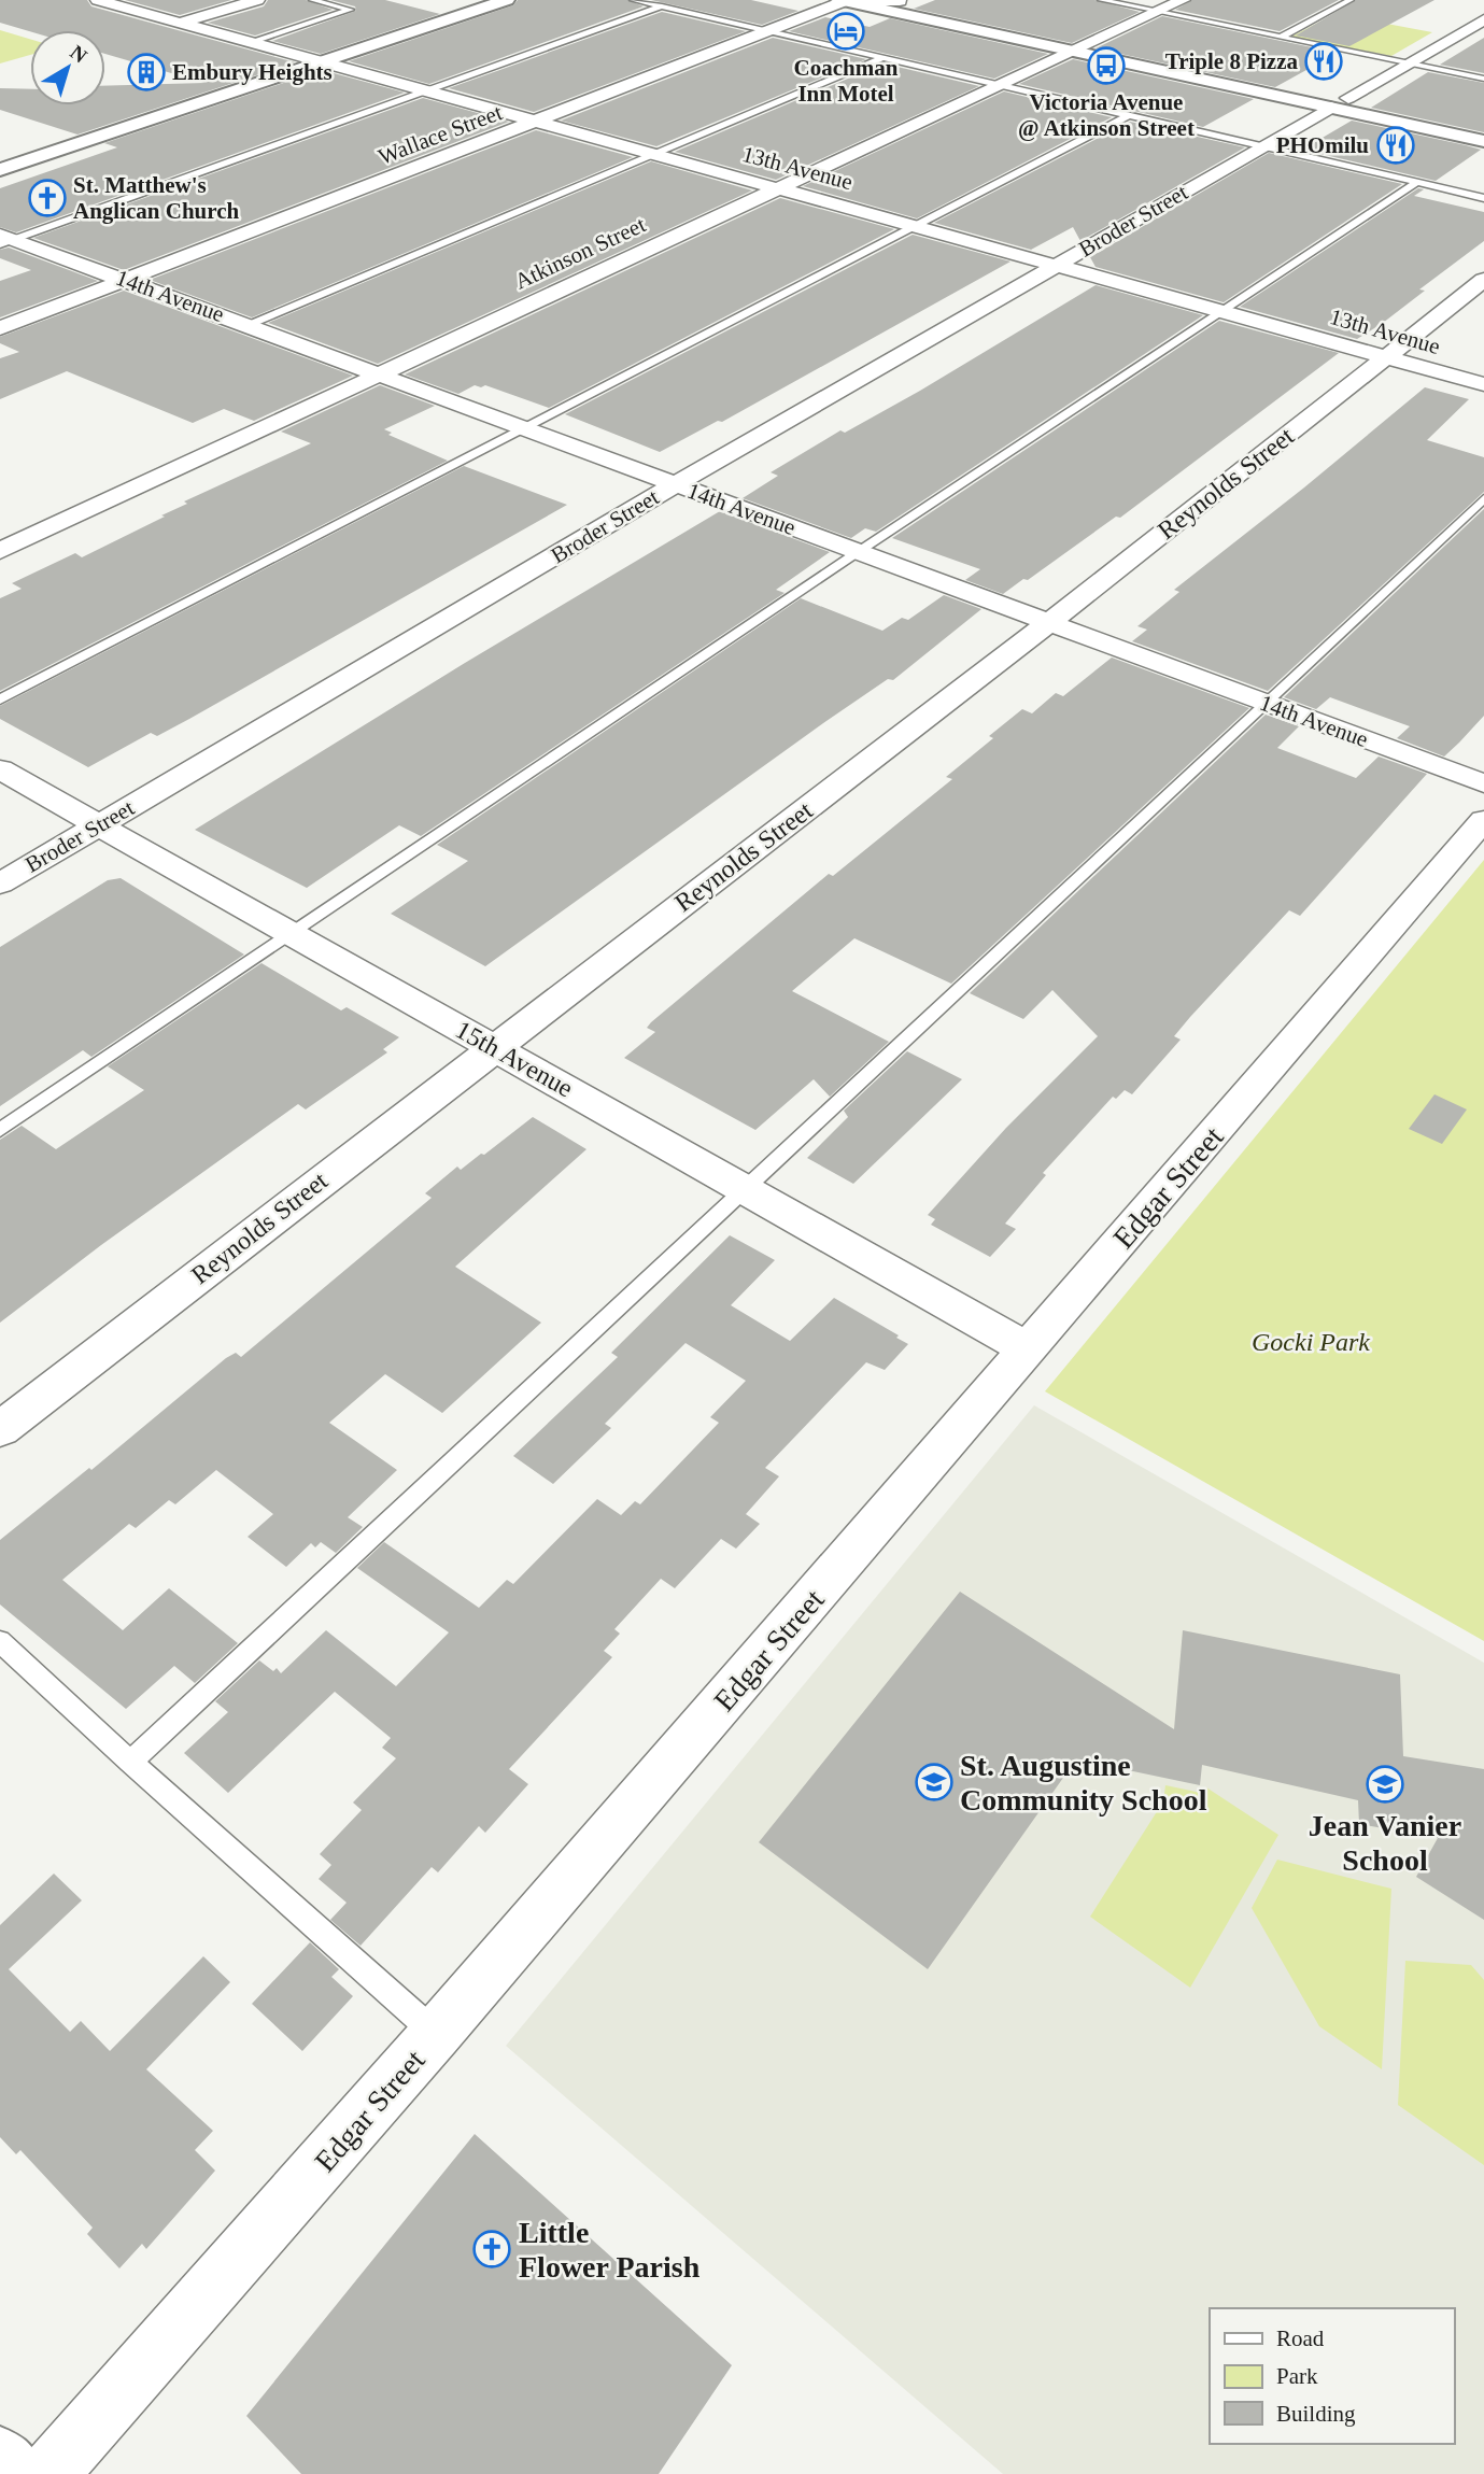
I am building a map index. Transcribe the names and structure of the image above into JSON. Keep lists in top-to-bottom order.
{
  "streets": {
    "street": [
      "Wallace Street",
      "13th Avenue",
      "Broder Street",
      "Atkinson Street",
      "14th Avenue",
      "Reynolds Street",
      "15th Avenue",
      "Edgar Street"
    ]
  },
  "crossings": [
    ["Wallace Street", "13th Avenue"],
    ["Wallace Street", "14th Avenue"],
    ["13th Avenue", "Broder Street"],
    ["13th Avenue", "Atkinson Street"],
    ["13th Avenue", "Reynolds Street"],
    ["Broder Street", "14th Avenue"],
    ["Broder Street", "15th Avenue"],
    ["Atkinson Street", "14th Avenue"],
    ["14th Avenue", "Reynolds Street"],
    ["Reynolds Street", "15th Avenue"],
    ["15th Avenue", "Edgar Street"]
  ],
  "parks": ["Gocki Park"],
  "places": {
    "hotel": ["Coachman Inn Motel"],
    "restaurant": ["Triple 8 Pizza", "PHOmilu"],
    "bus stop": ["Victoria Avenue @ Atkinson Street"],
    "building": ["Embury Heights"],
    "church": ["St. Matthew's Anglican Church", "Little Flower Parish"],
    "school or university": ["St. Augustine Community School", "Jean Vanier School"]
  },
  "legend": ["Road", "Park", "Building"],
  "north": "top right"
}
